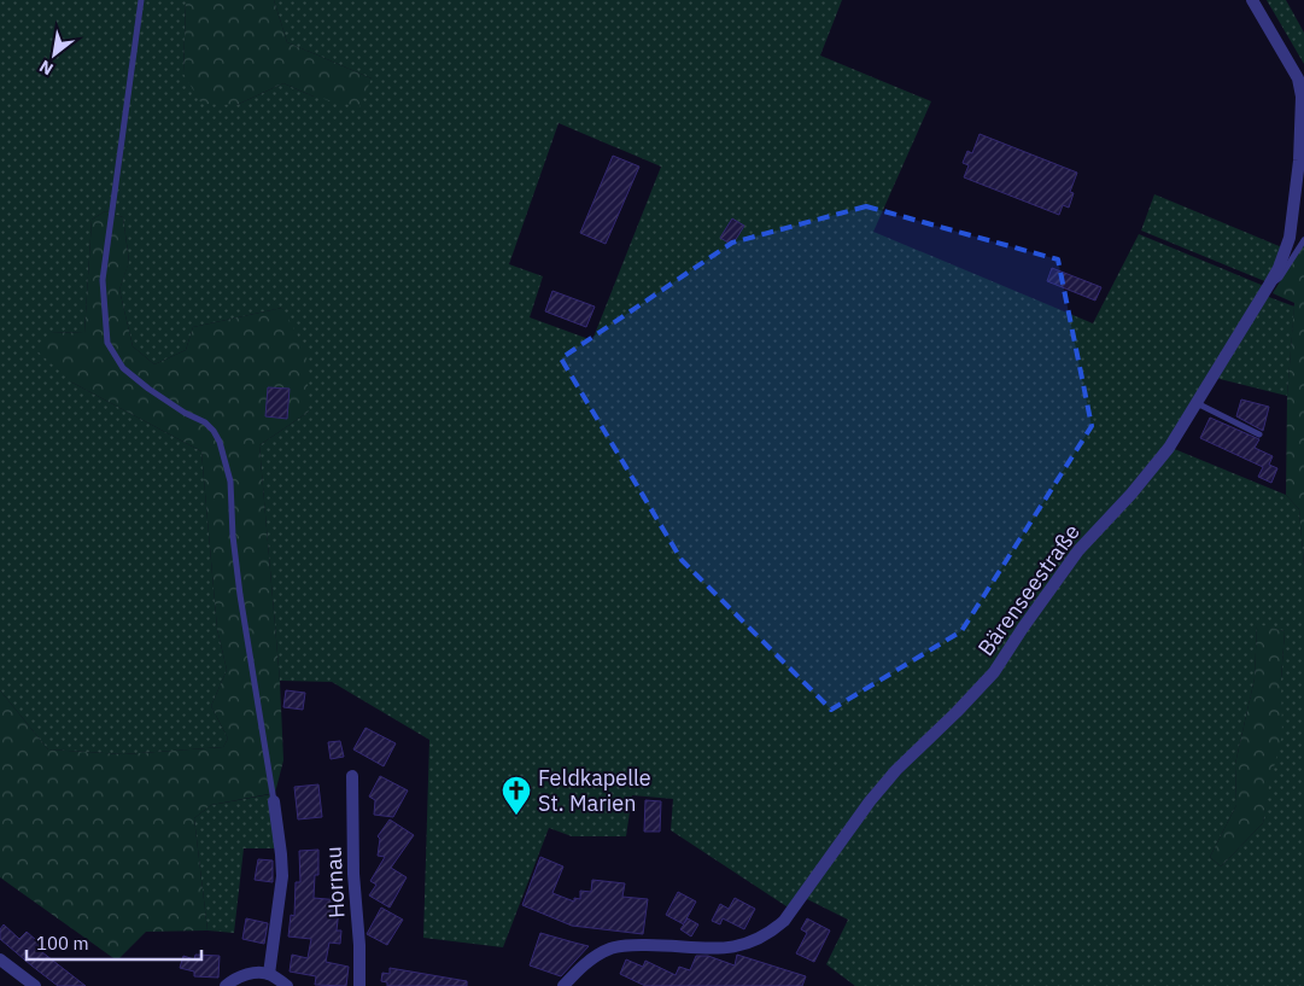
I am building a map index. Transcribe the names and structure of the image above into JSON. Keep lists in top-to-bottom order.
{
  "streets": {
    "street": ["Bärenseestraße", "Hornau"]
  },
  "places": {
    "church": ["Feldkapelle St. Marien"]
  },
  "scale_bar": "100 m",
  "north": "bottom left"
}
